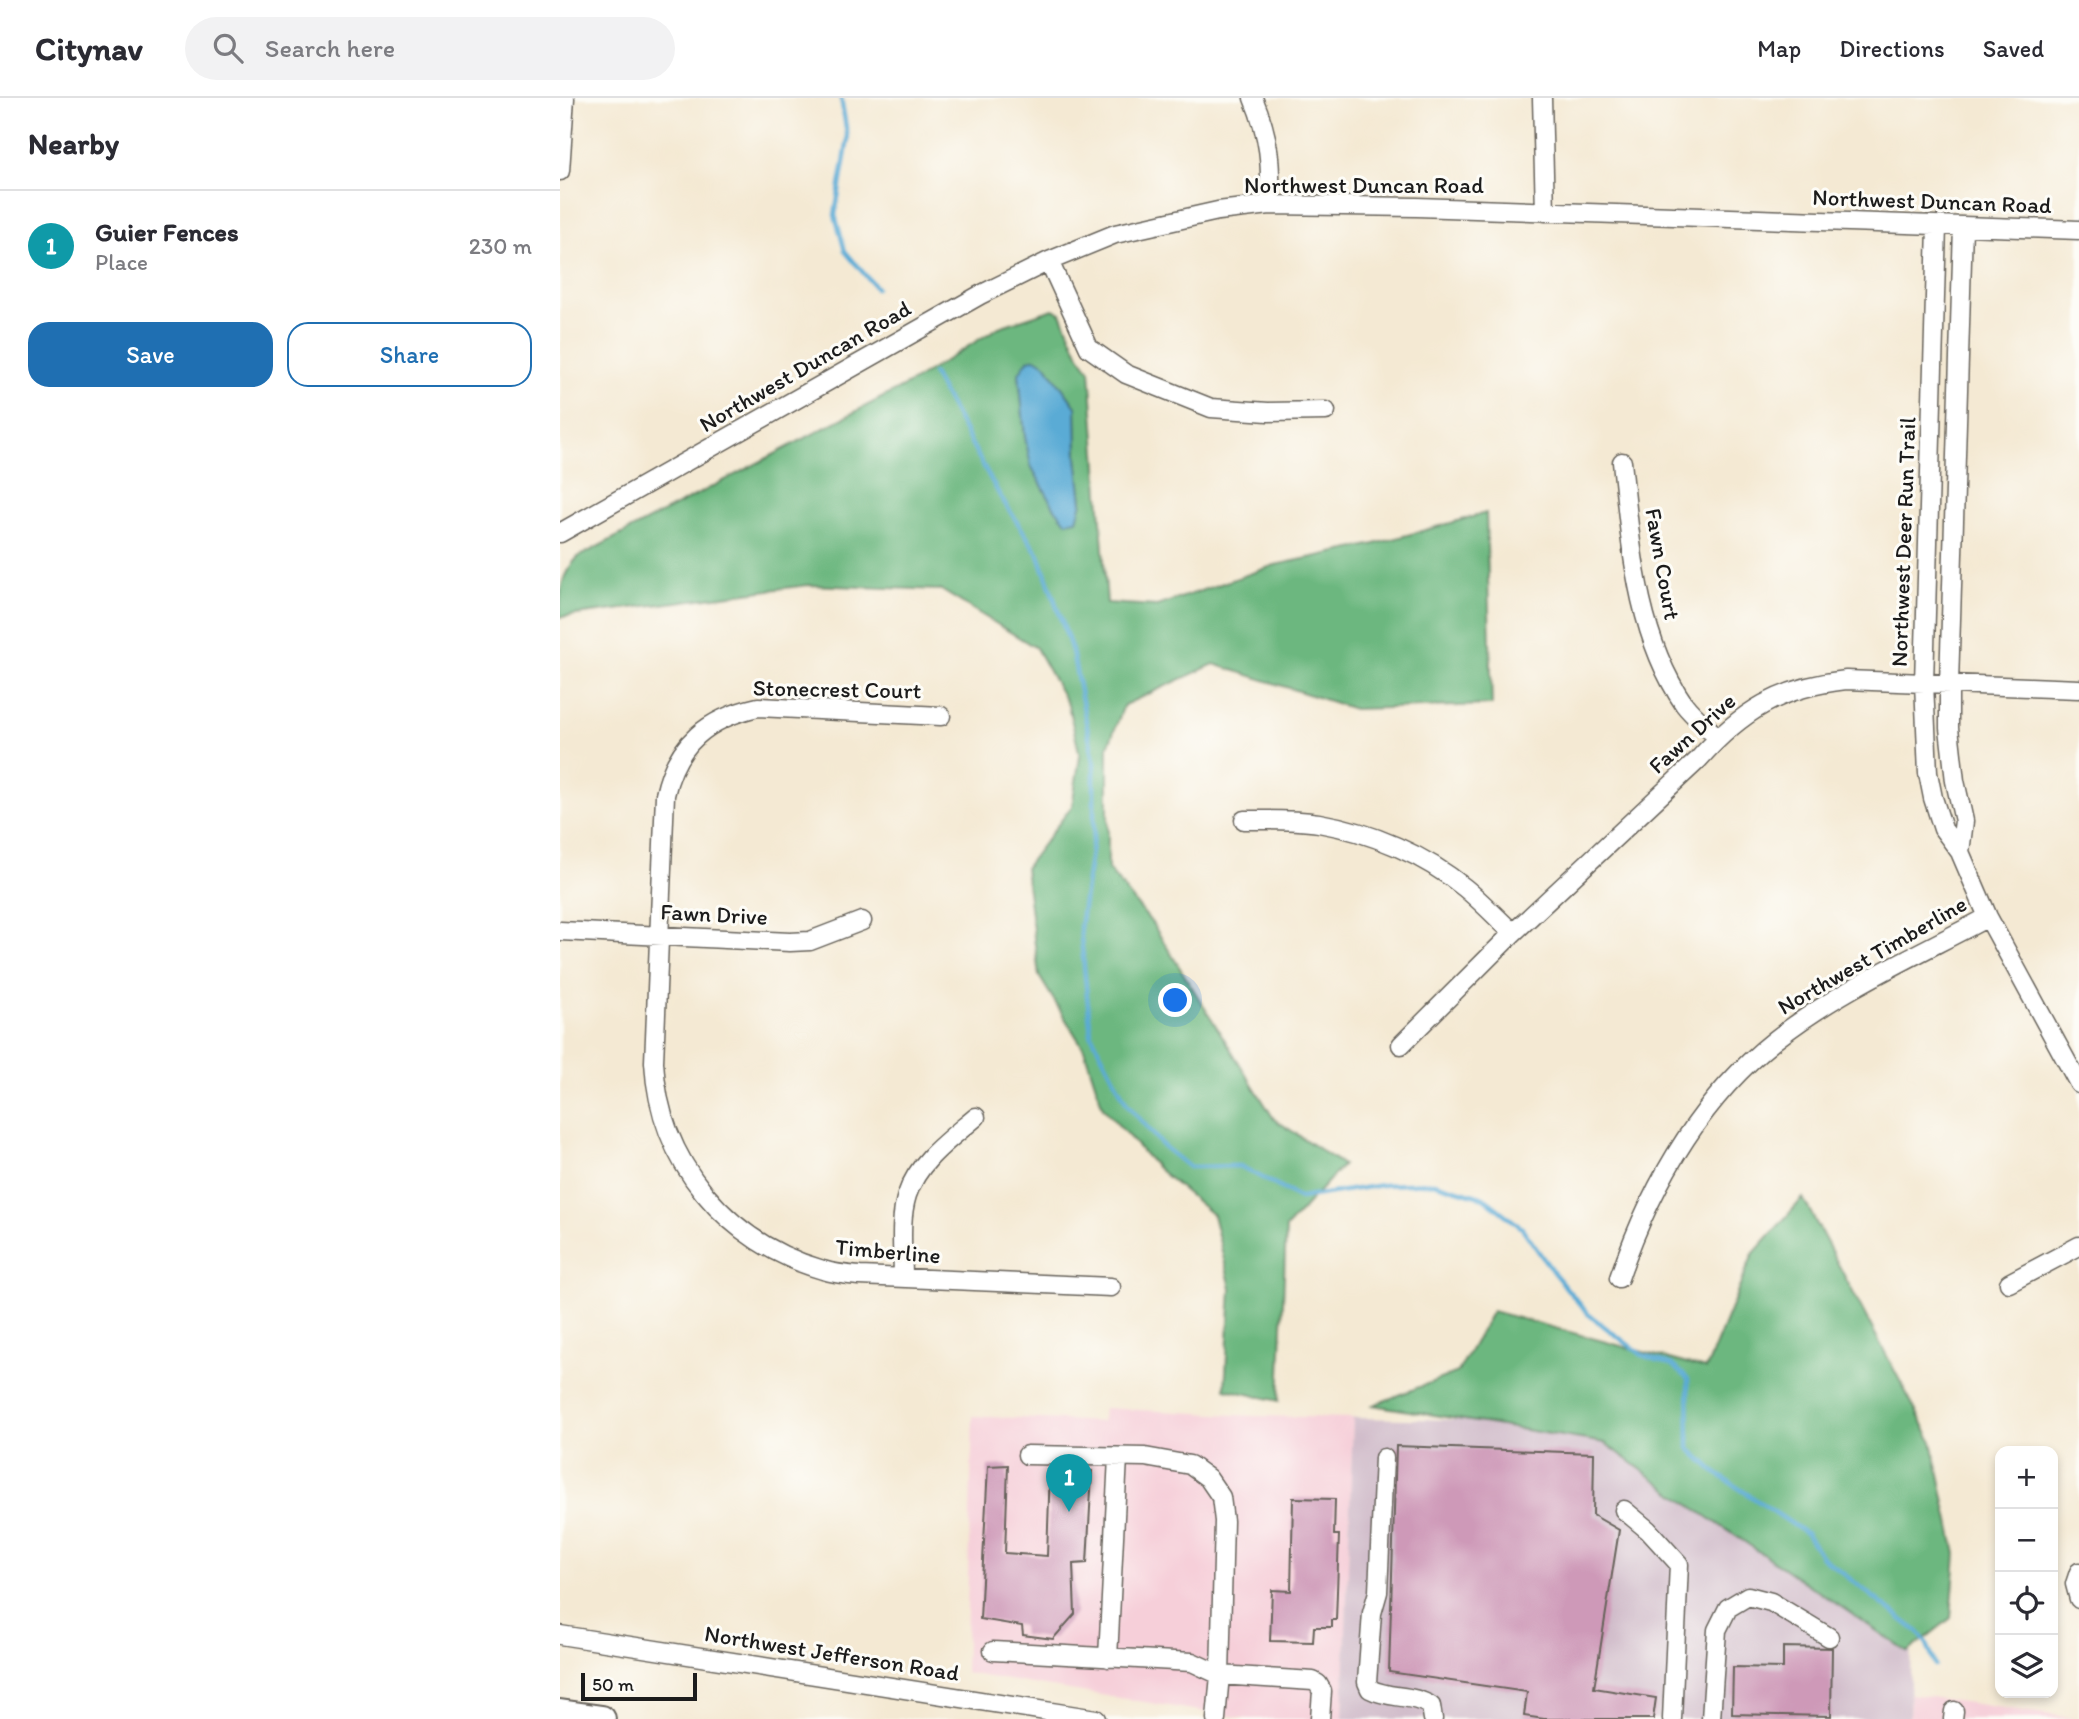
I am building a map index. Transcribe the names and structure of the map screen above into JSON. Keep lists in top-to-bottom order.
{
  "streets": {
    "street": [
      "Northwest Duncan Road",
      "Northwest Deer Run Trail",
      "Fawn Court",
      "Stonecrest Court",
      "Fawn Drive",
      "Northwest Timberline",
      "Timberline",
      "Northwest Jefferson Road"
    ]
  },
  "crossings": [
    ["Northwest Duncan Road", "Northwest Deer Run Trail"],
    ["Northwest Deer Run Trail", "Fawn Drive"],
    ["Northwest Deer Run Trail", "Northwest Timberline"],
    ["Fawn Court", "Fawn Drive"],
    ["Stonecrest Court", "Fawn Drive"],
    ["Stonecrest Court", "Timberline"],
    ["Fawn Drive", "Timberline"]
  ],
  "scale_bar": "50 m",
  "page": {
    "header": "Citynav",
    "search": "Search here",
    "nav": ["Map", "Directions", "Saved"],
    "heading": "Nearby",
    "list": [
      {
        "mark": "1",
        "name": "Guier Fences",
        "note": "Place",
        "value": "230 m"
      }
    ],
    "buttons": ["Save", "Share"],
    "map_buttons": ["+", "−"],
    "pins": "1",
    "scale": "50 m"
  }
}
